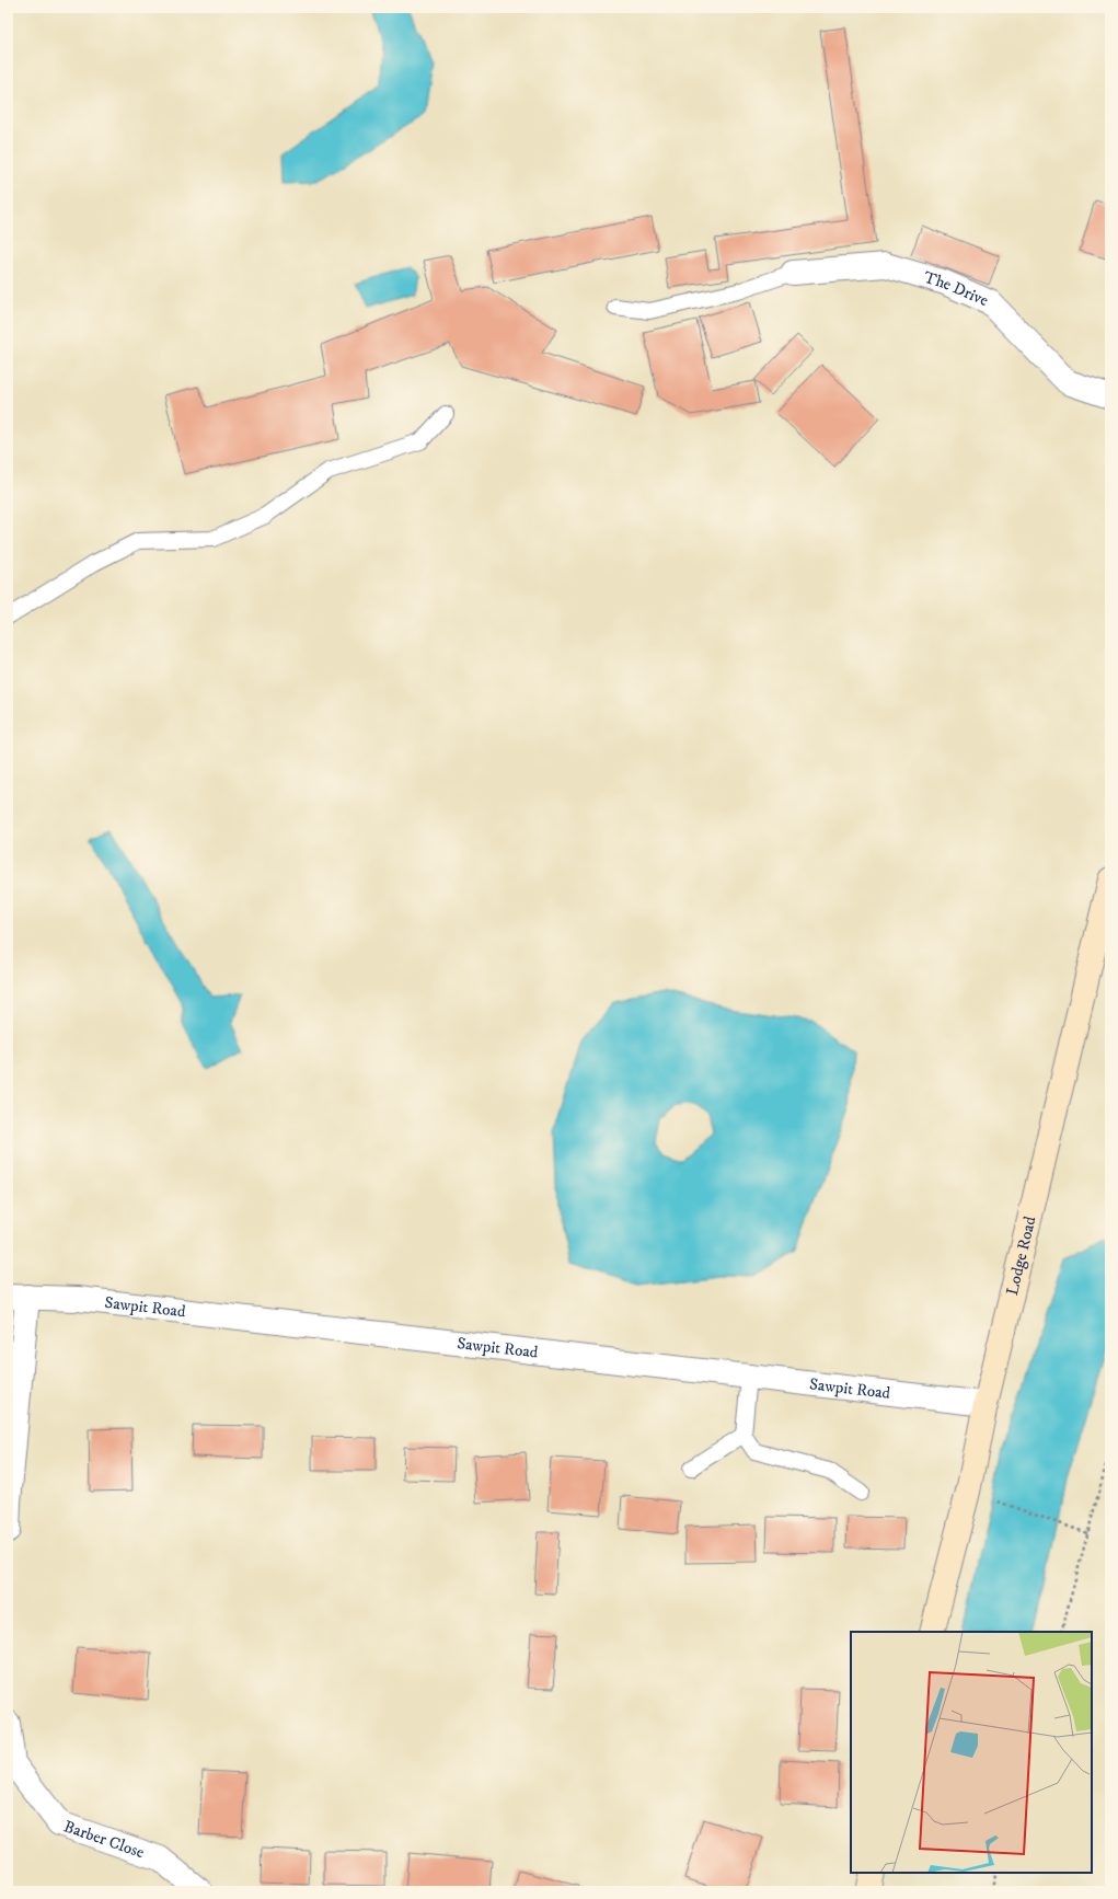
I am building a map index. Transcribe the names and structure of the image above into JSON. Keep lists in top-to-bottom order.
{
  "streets": {
    "main road": ["Lodge Road"],
    "street": ["The Drive", "Sawpit Road", "Barber Close"]
  },
  "crossings": [
    ["Lodge Road", "Sawpit Road"]
  ]
}
